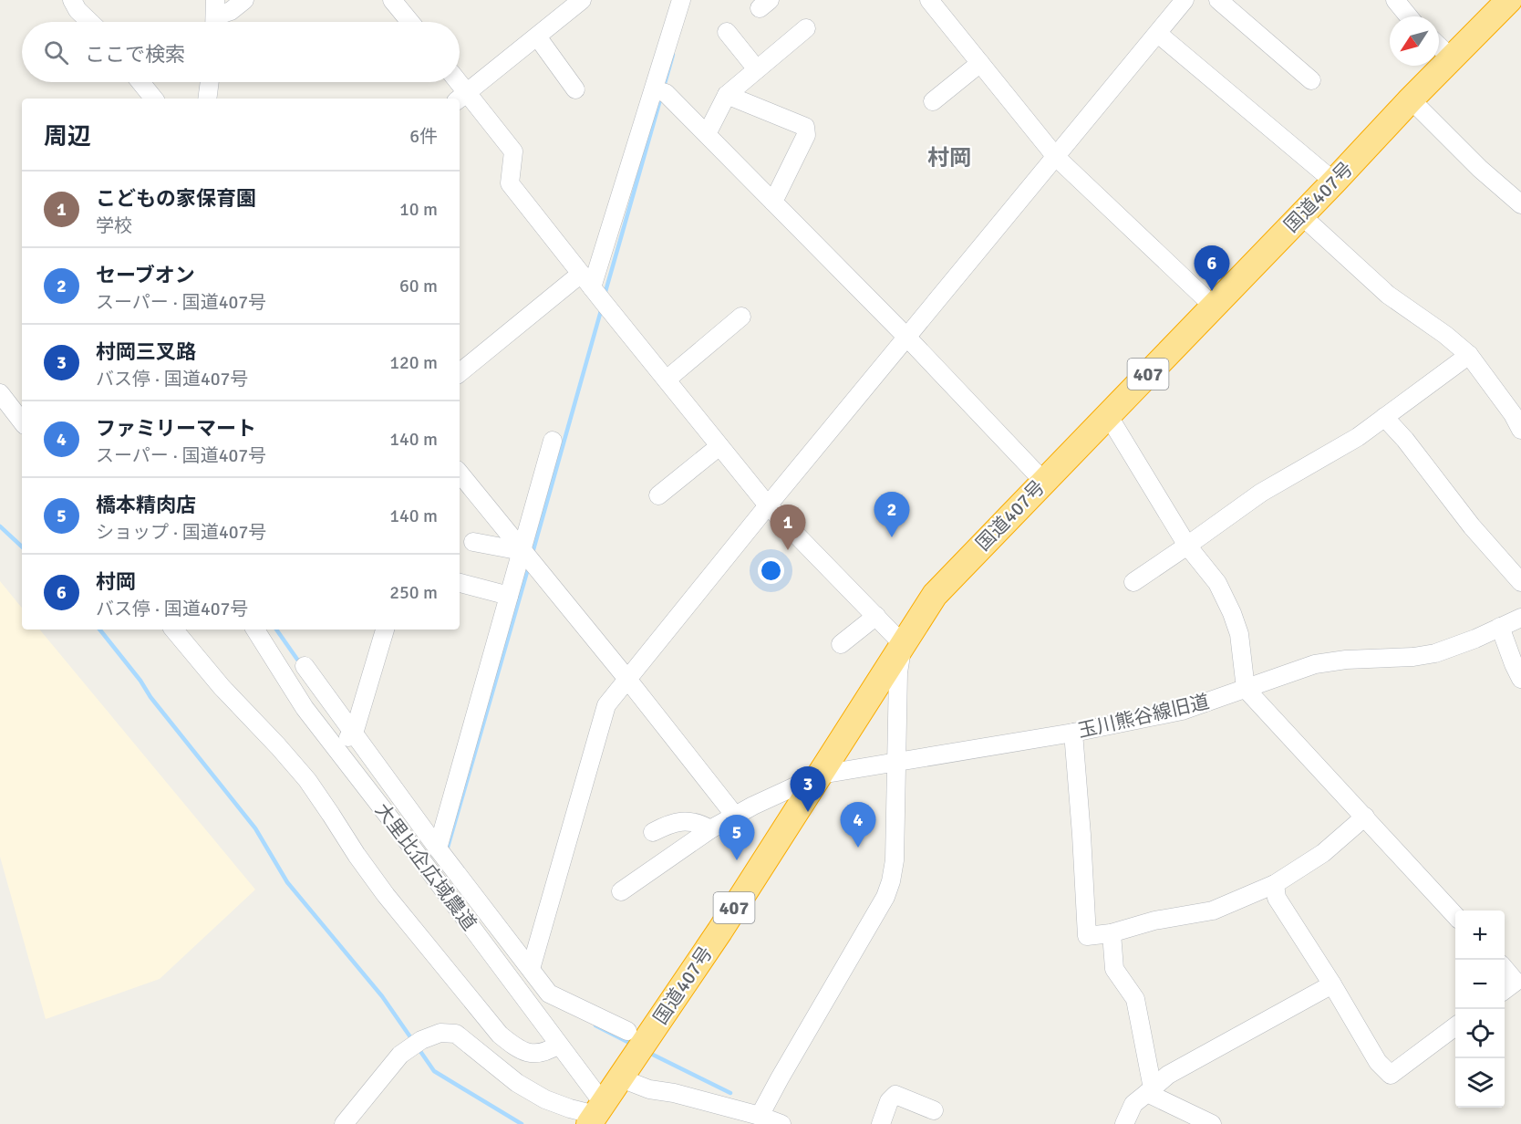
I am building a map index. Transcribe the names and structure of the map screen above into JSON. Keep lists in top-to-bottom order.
{
  "streets": {
    "highway": ["国道407号", "407"],
    "street": ["玉川熊谷線旧道", "大里比企広域農道"]
  },
  "crossings": [
    ["国道407号", "玉川熊谷線旧道"],
    ["国道407号", "大里比企広域農道"]
  ],
  "districts": ["村岡"],
  "north": "bottom left",
  "page": {
    "search": "ここで検索",
    "heading": ["周辺", "6件"],
    "list": [
      {
        "mark": "1",
        "name": "こどもの家保育園",
        "note": "学校",
        "value": "10 m"
      },
      {
        "mark": "2",
        "name": "セーブオン",
        "note": "スーパー · 国道407号",
        "value": "60 m"
      },
      {
        "mark": "3",
        "name": "村岡三叉路",
        "note": "バス停 · 国道407号",
        "value": "120 m"
      },
      {
        "mark": "4",
        "name": "ファミリーマート",
        "note": "スーパー · 国道407号",
        "value": "140 m"
      },
      {
        "mark": "5",
        "name": "橋本精肉店",
        "note": "ショップ · 国道407号",
        "value": "140 m"
      },
      {
        "mark": "6",
        "name": "村岡",
        "note": "バス停 · 国道407号",
        "value": "250 m"
      }
    ],
    "pins": [
      "6",
      "2",
      "1",
      "3",
      "4",
      "5"
    ],
    "map_buttons": ["+", "−"]
  }
}
